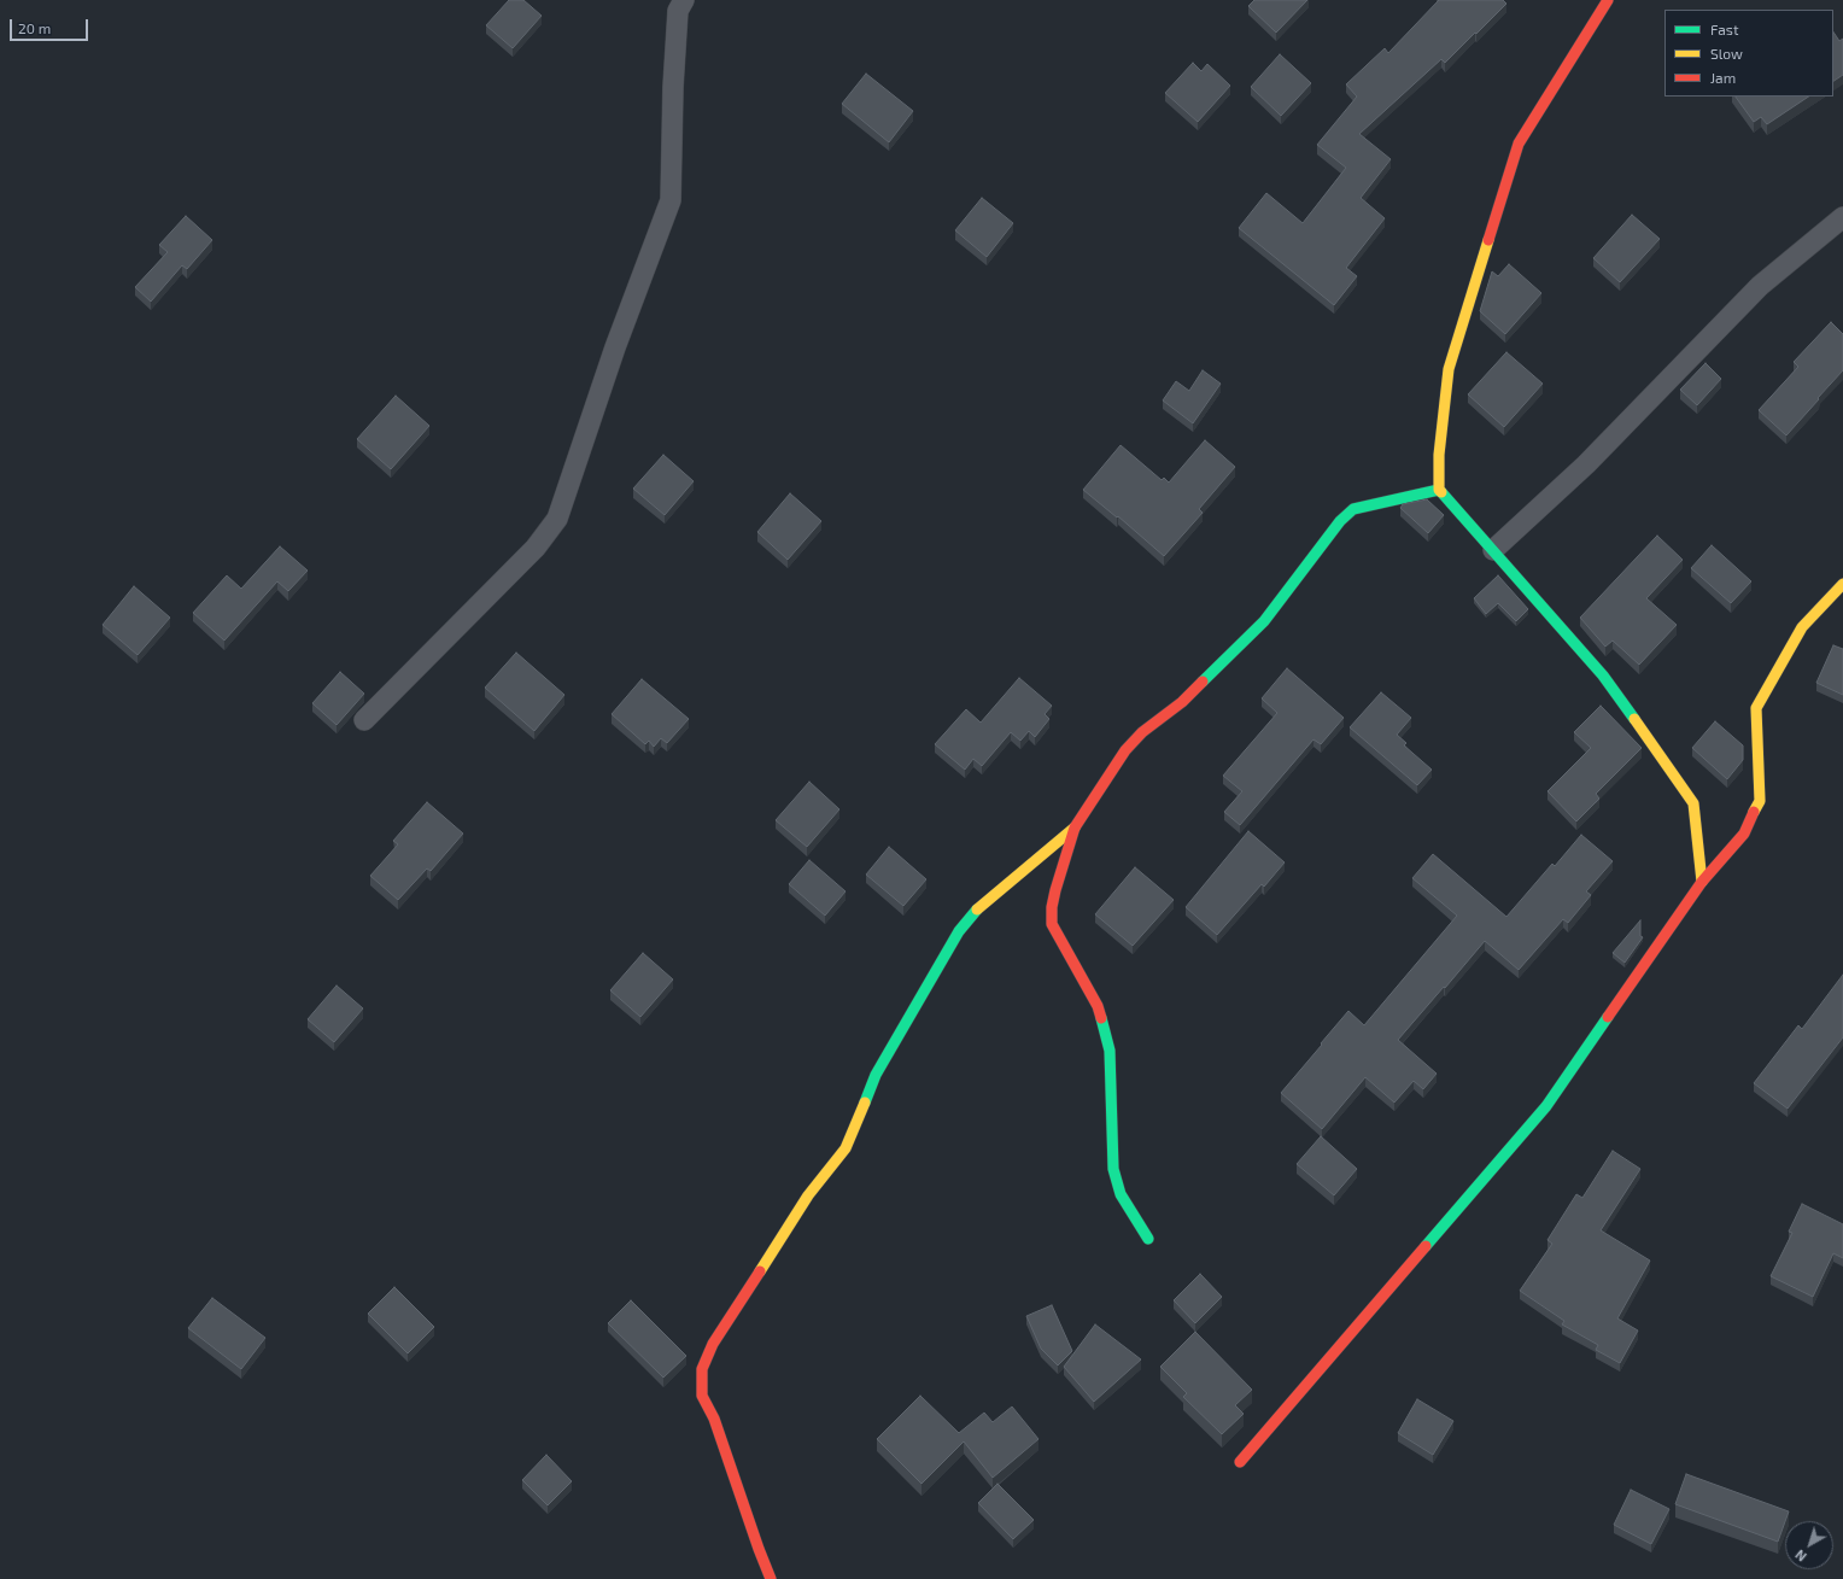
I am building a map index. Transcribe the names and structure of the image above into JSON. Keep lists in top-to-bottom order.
{
  "legend": ["Fast", "Slow", "Jam"],
  "scale_bar": "20 m",
  "north": "bottom left"
}
